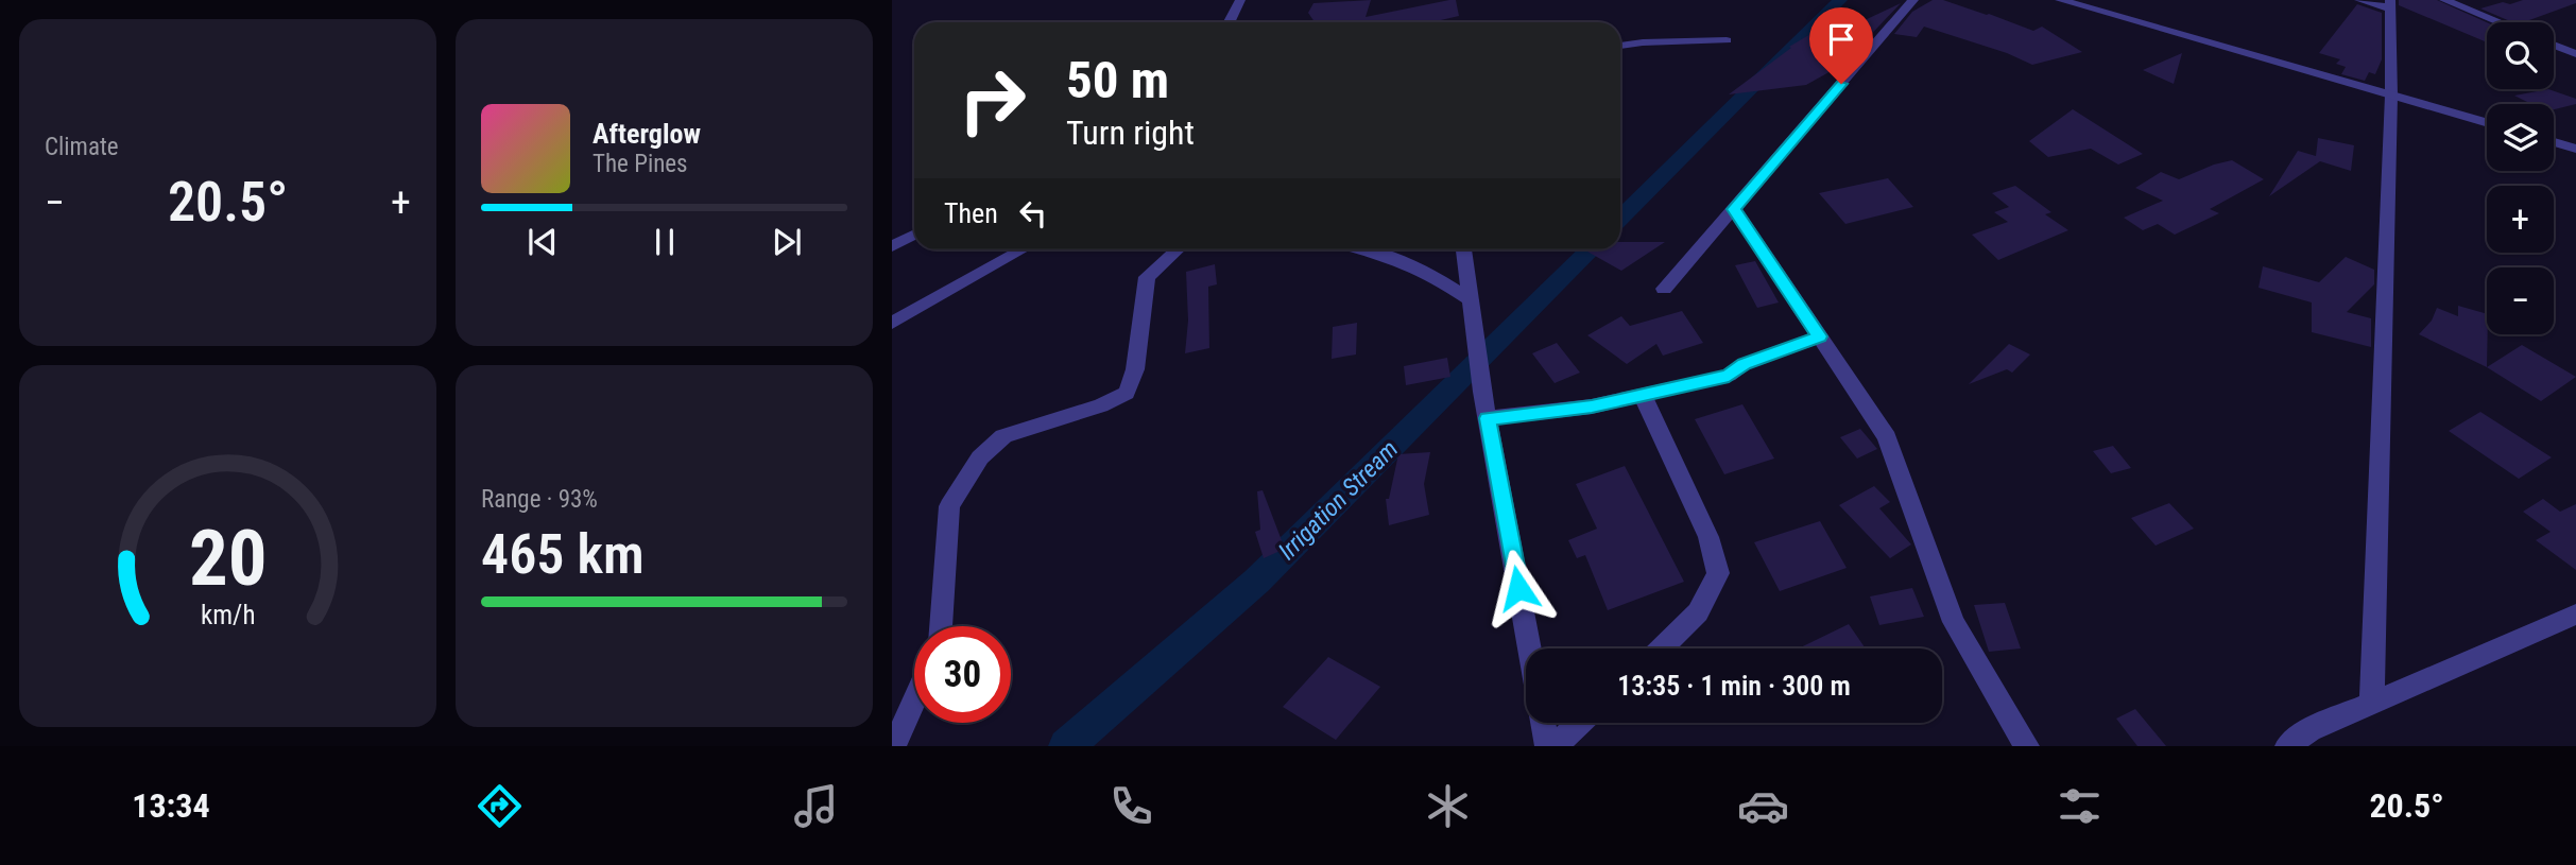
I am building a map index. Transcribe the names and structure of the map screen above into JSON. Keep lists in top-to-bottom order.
{
  "water": ["Irrigation Stream"],
  "page": {
    "tile": [
      "Climate",
      ["Range · 93%", "465 km"]
    ],
    "map_buttons": ["+", "−"],
    "turn": ["50 m", "Turn right"],
    "song": ["Afterglow", "The Pines"],
    "heat": ["−", "20.5°", "+"],
    "then": "Then",
    "limit": "30",
    "trip": "13:35 · 1 min · 300 m",
    "tabs": ["13:34", "20.5°"],
    "gauge": ["20", "km/h"]
  }
}
